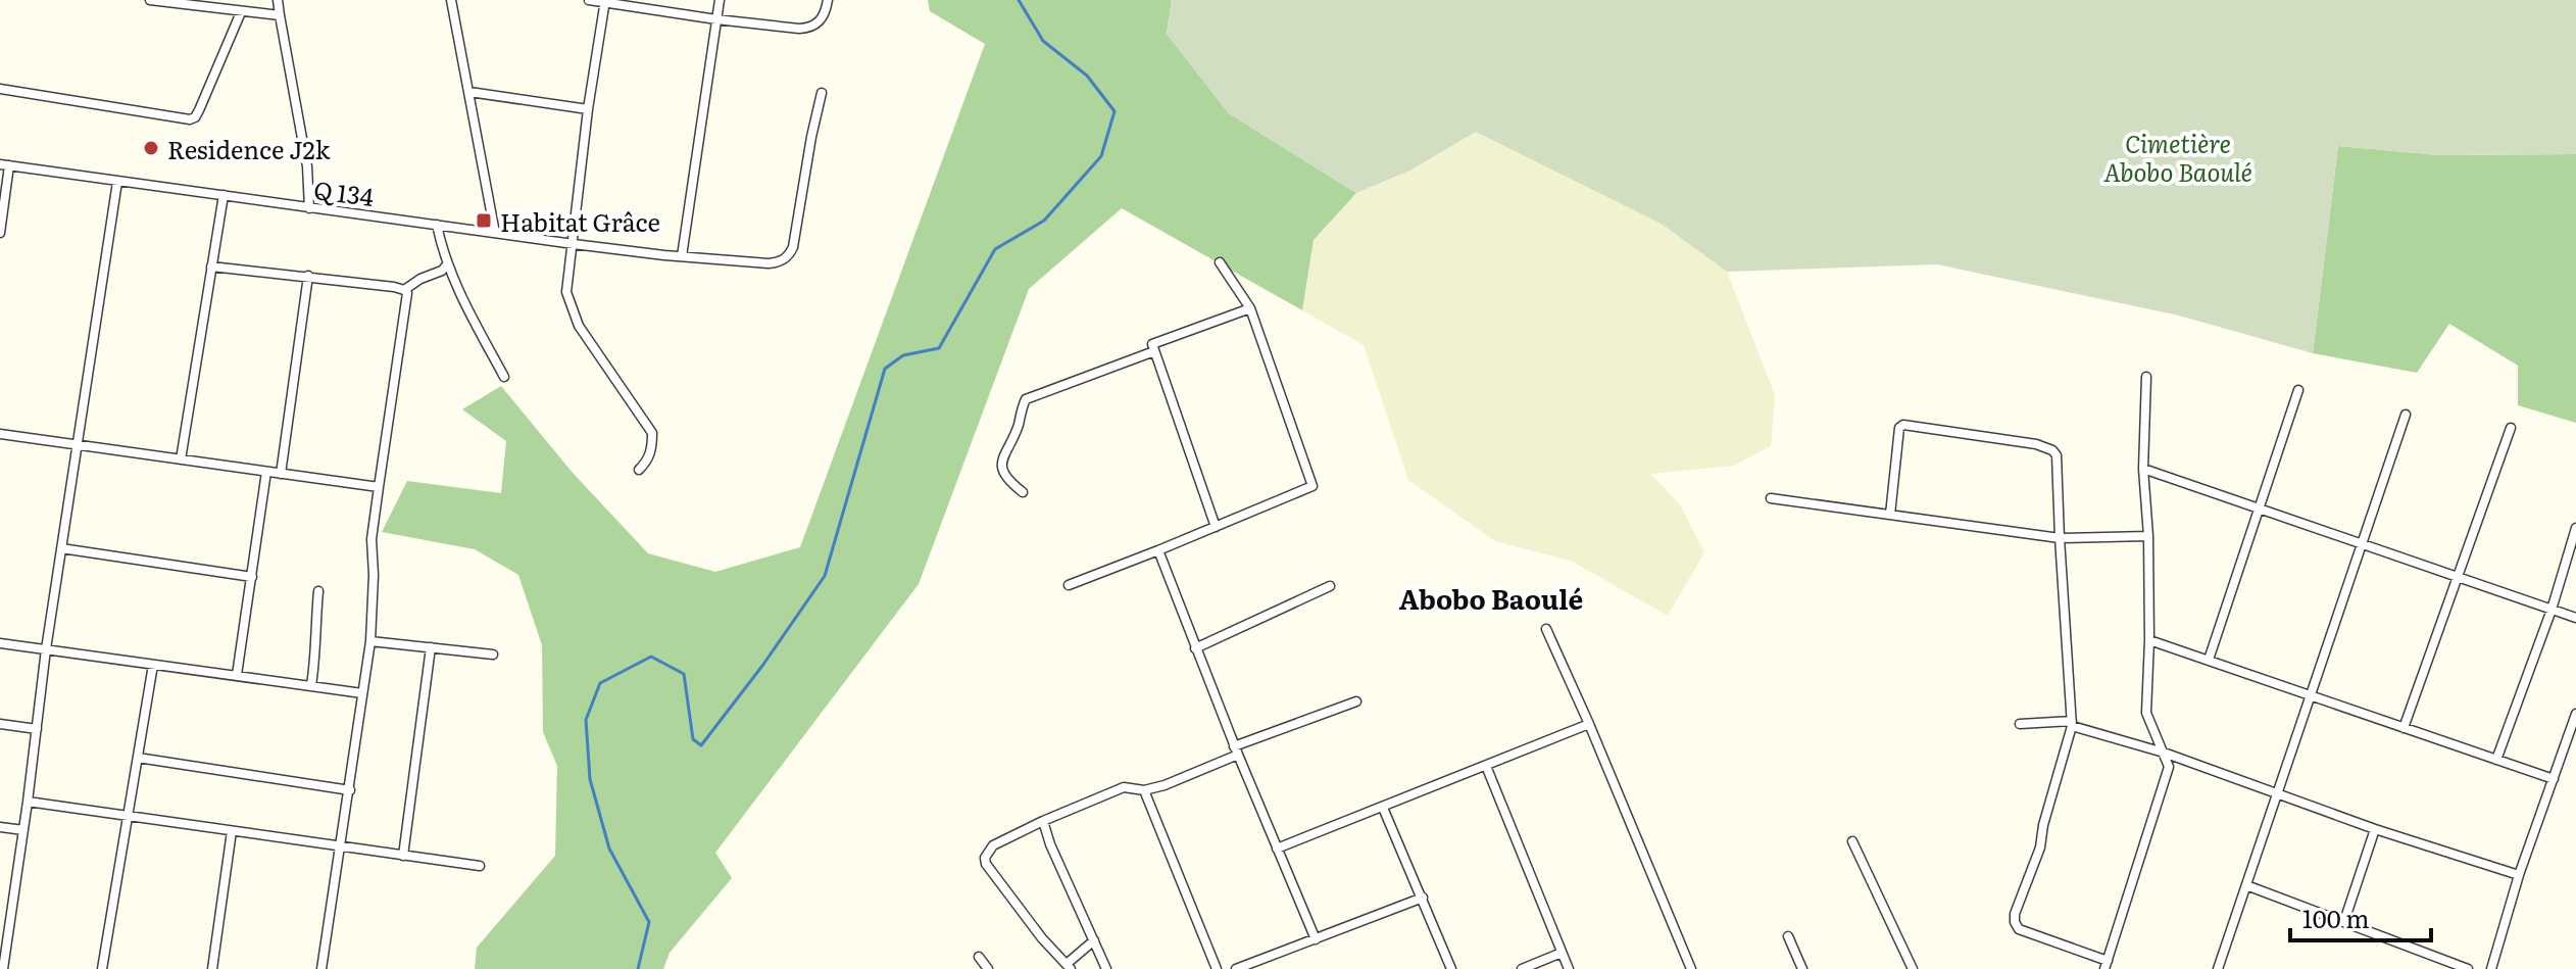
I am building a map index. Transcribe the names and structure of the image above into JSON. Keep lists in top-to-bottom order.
{
  "streets": {
    "street": ["Q 134"]
  },
  "districts": ["Abobo Baoulé"],
  "parks": ["Cimetière Abobo Baoulé"],
  "places": {
    "other": ["Residence J2k"],
    "transit": ["Habitat Grâce"]
  },
  "scale_bar": "100 m"
}
